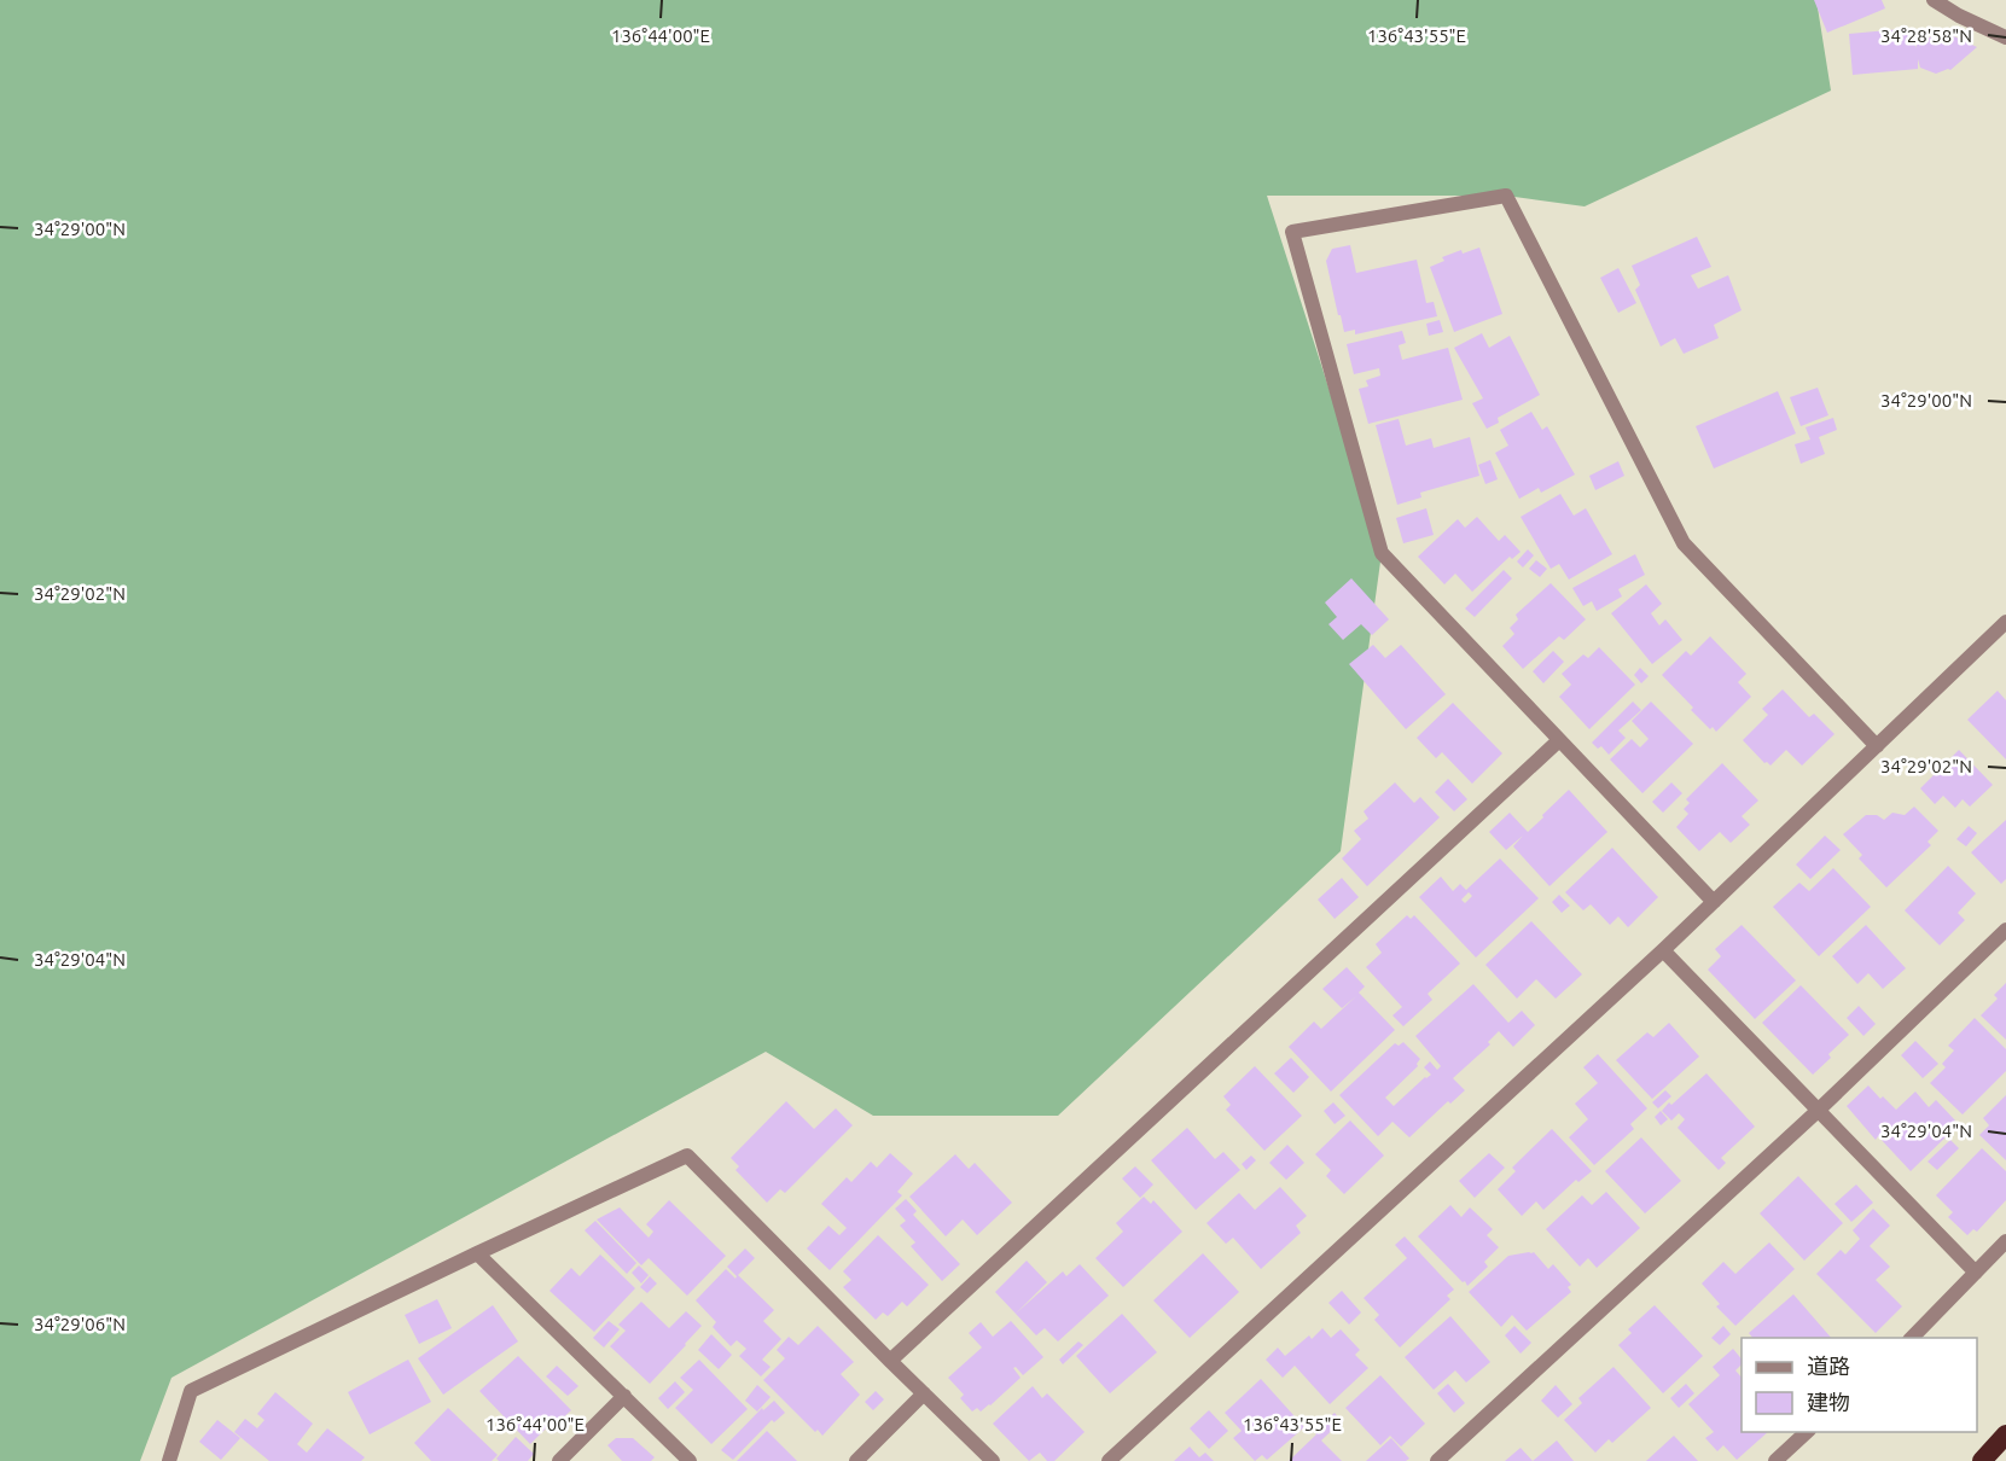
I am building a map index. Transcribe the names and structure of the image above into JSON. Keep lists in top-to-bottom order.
{
  "legend": ["道路", "建物"],
  "coordinates": [
    "34°28'58\"N",
    "136°44'00\"E",
    "136°43'55\"E",
    "34°29'00\"N",
    "34°29'02\"N",
    "34°29'04\"N",
    "34°29'06\"N"
  ]
}
